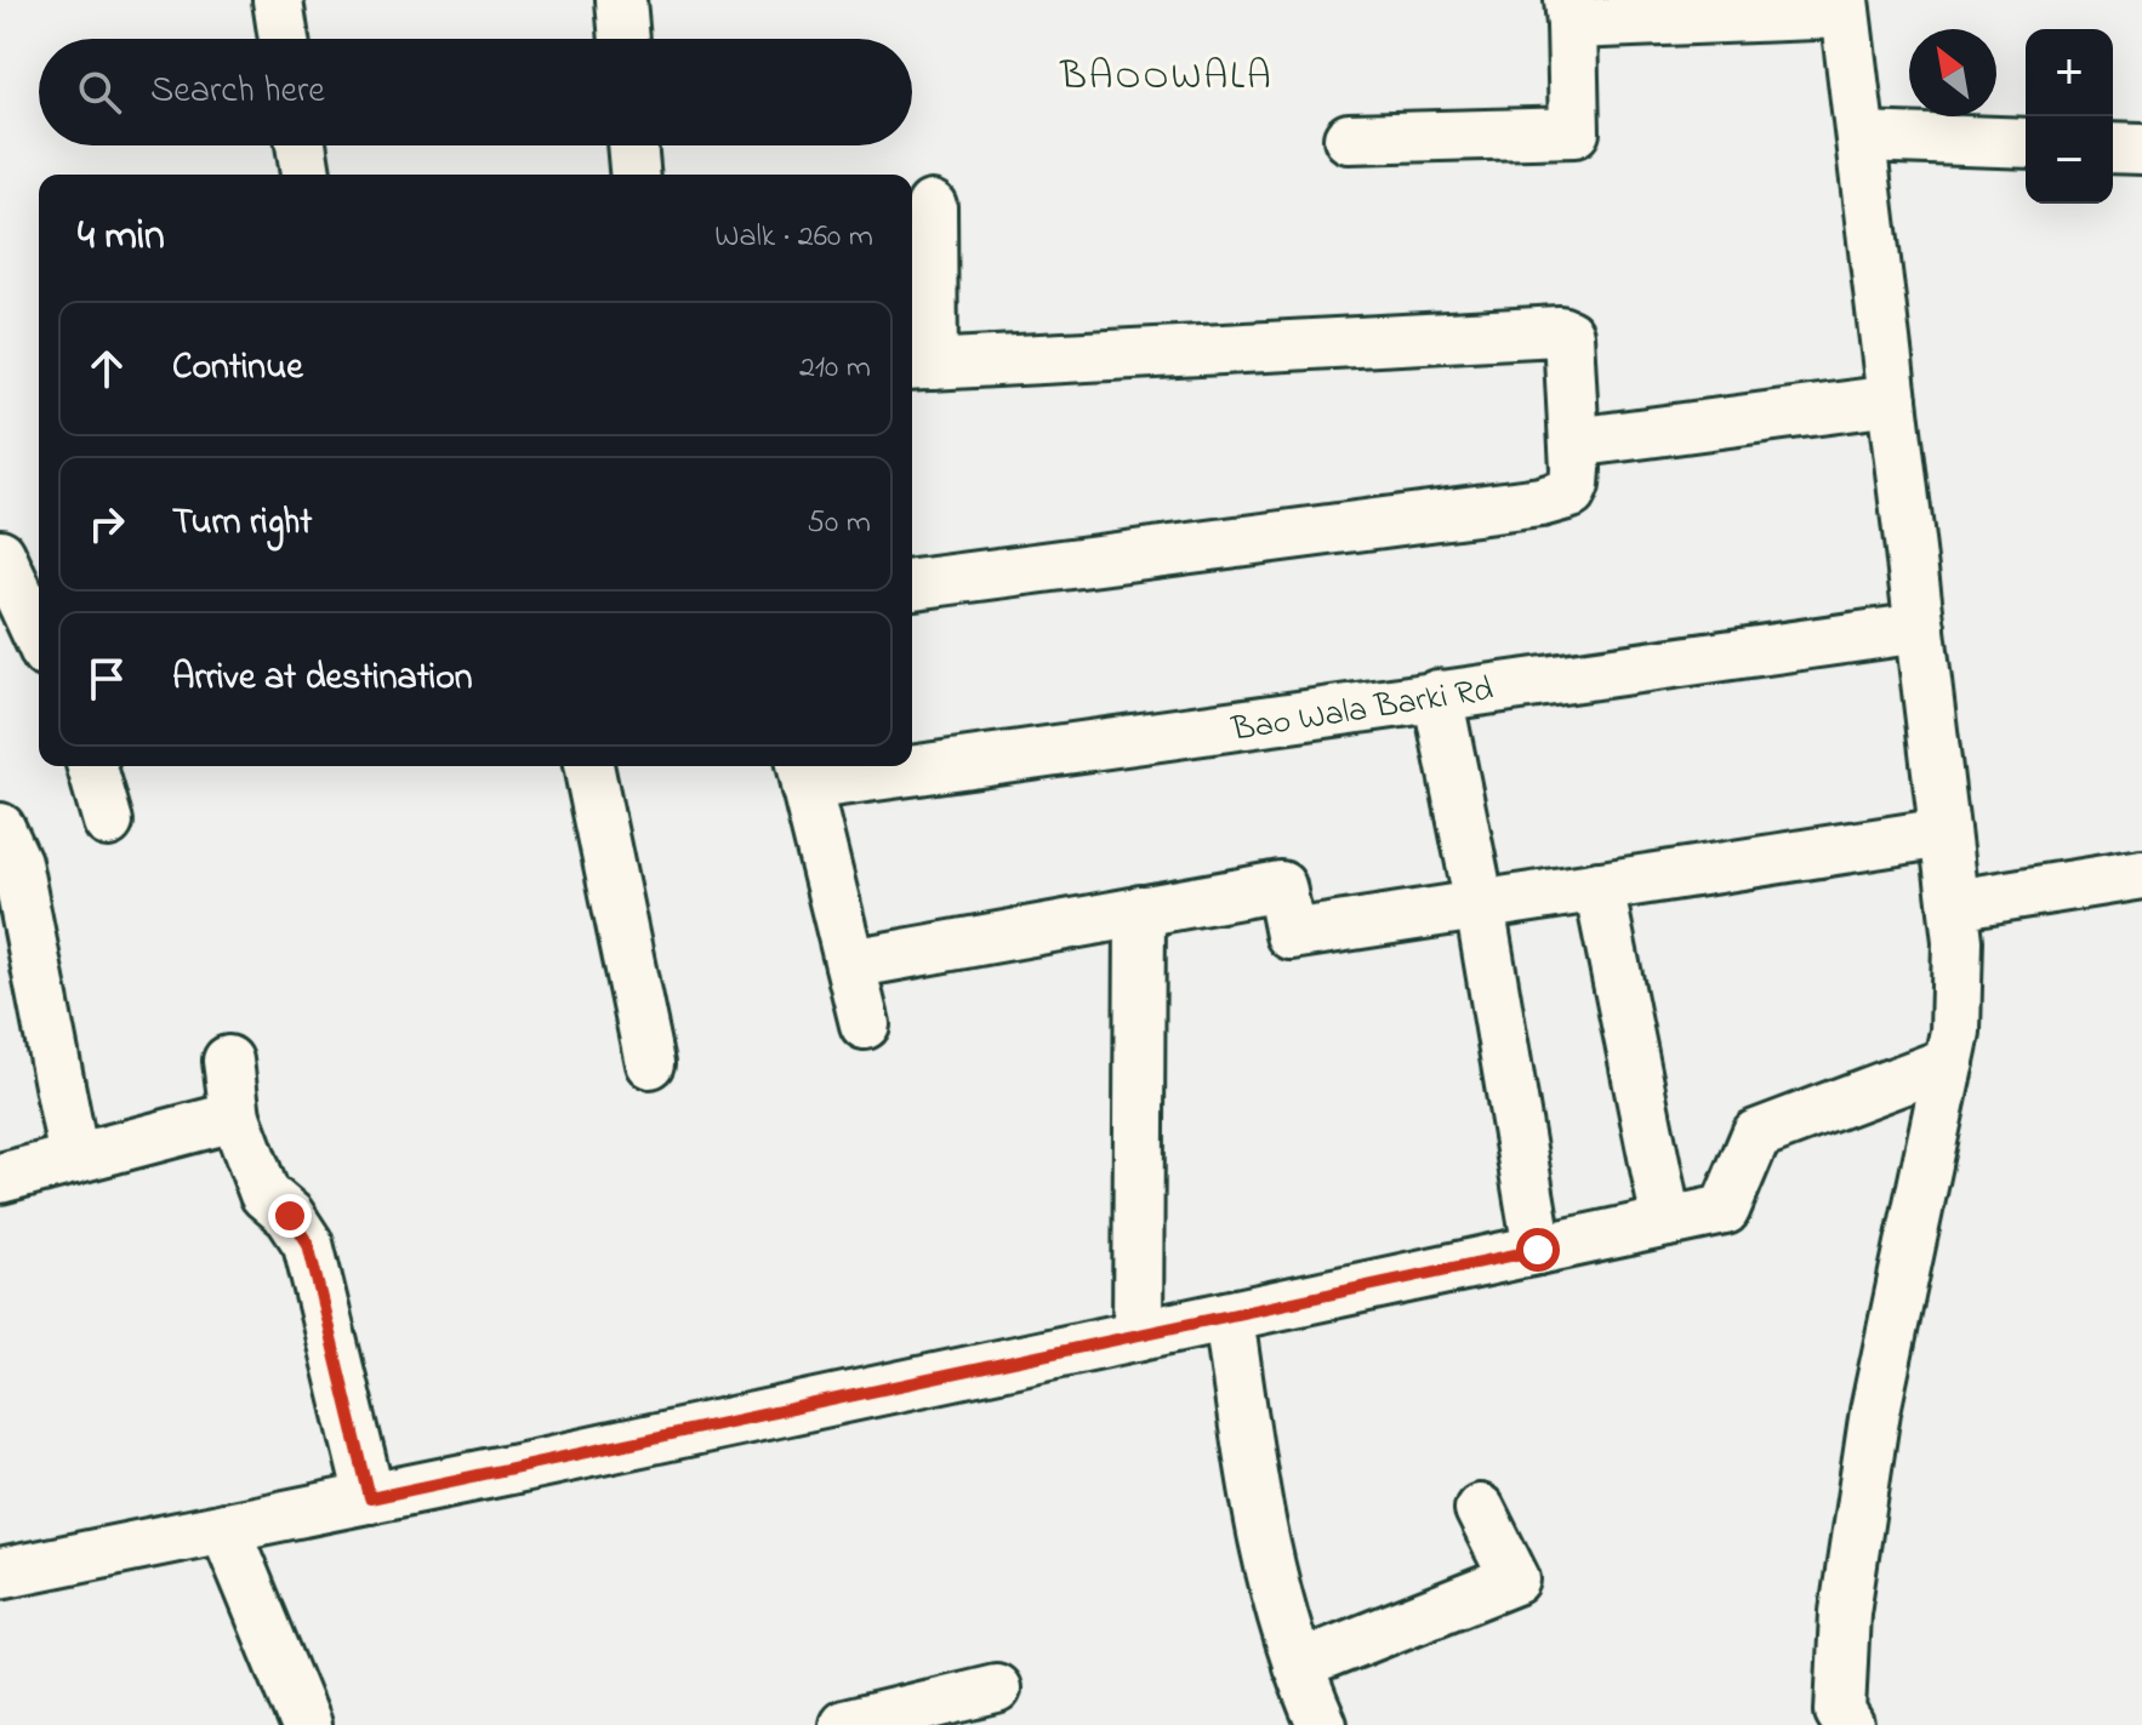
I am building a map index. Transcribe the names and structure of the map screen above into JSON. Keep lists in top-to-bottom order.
{
  "streets": {
    "street": ["Bao Wala Barki Rd"]
  },
  "districts": ["BAOOWALA"],
  "north": "top left",
  "page": {
    "map_buttons": ["+", "−"],
    "search": "Search here",
    "heading": ["4 min", "Walk · 260 m"],
    "list": [
      ["Continue", "210 m"],
      ["Turn right", "50 m"],
      "Arrive at destination"
    ]
  }
}
